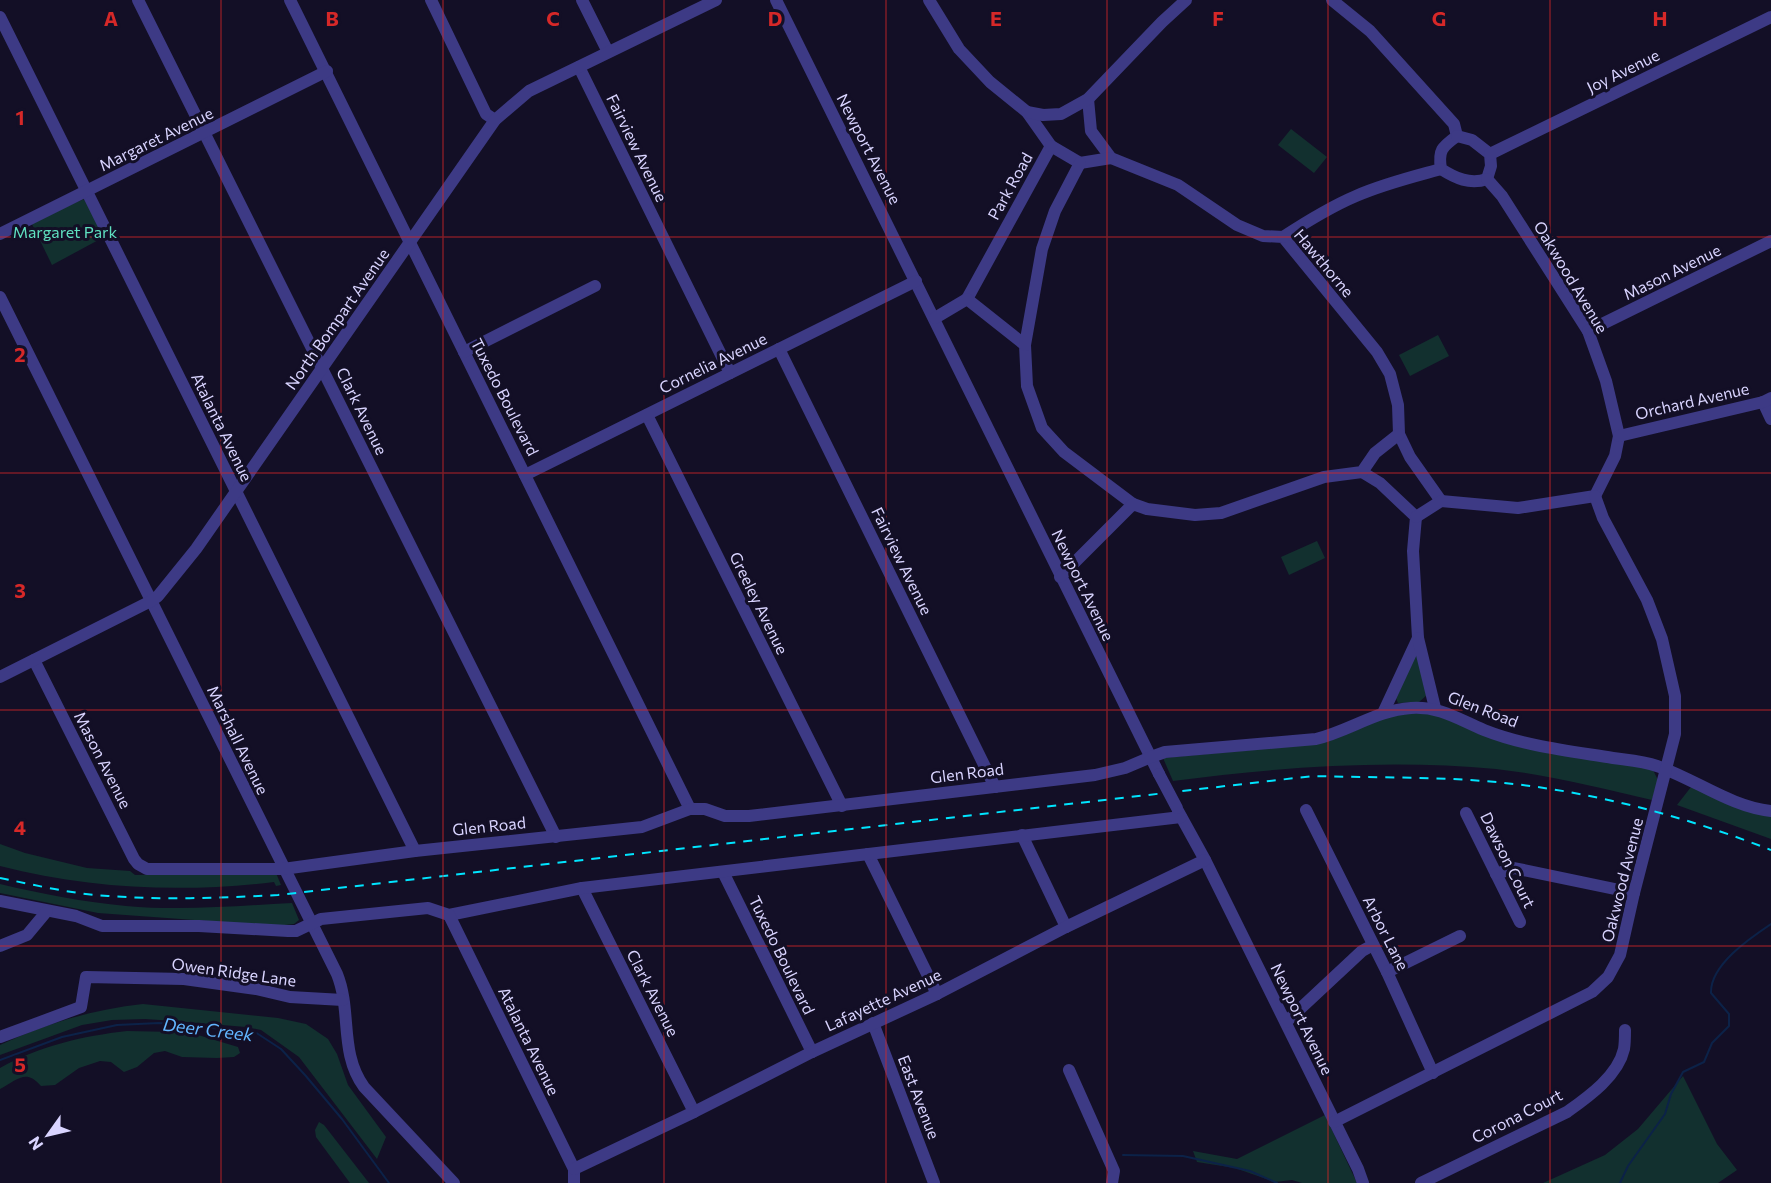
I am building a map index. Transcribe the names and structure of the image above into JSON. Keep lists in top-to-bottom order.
{
  "streets": {
    "street": [
      "Joy Avenue",
      "Margaret Avenue",
      "Fairview Avenue",
      "Newport Avenue",
      "Park Road",
      "Hawthorne",
      "Mason Avenue",
      "Oakwood Avenue",
      "North Bompart Avenue",
      "Cornelia Avenue",
      "Tuxedo Boulevard",
      "Orchard Avenue",
      "Clark Avenue",
      "Atalanta Avenue",
      "Greeley Avenue",
      "Glen Road",
      "Marshall Avenue",
      "Dawson Court",
      "Arbor Lane",
      "Owen Ridge Lane",
      "Lafayette Avenue",
      "East Avenue",
      "Corona Court"
    ]
  },
  "crossings": [
    ["Joy Avenue", "Oakwood Avenue"],
    ["Margaret Avenue", "Tuxedo Boulevard"],
    ["Margaret Avenue", "Clark Avenue"],
    ["Margaret Avenue", "Atalanta Avenue"],
    ["Fairview Avenue", "North Bompart Avenue"],
    ["Fairview Avenue", "Cornelia Avenue"],
    ["Fairview Avenue", "Glen Road"],
    ["Newport Avenue", "Oakwood Avenue"],
    ["Newport Avenue", "Cornelia Avenue"],
    ["Newport Avenue", "Glen Road"],
    ["Newport Avenue", "Lafayette Avenue"],
    ["Mason Avenue", "Oakwood Avenue"],
    ["Mason Avenue", "North Bompart Avenue"],
    ["Mason Avenue", "Glen Road"],
    ["Oakwood Avenue", "Orchard Avenue"],
    ["Oakwood Avenue", "Glen Road"],
    ["Oakwood Avenue", "Arbor Lane"],
    ["North Bompart Avenue", "Tuxedo Boulevard"],
    ["North Bompart Avenue", "Clark Avenue"],
    ["North Bompart Avenue", "Atalanta Avenue"],
    ["North Bompart Avenue", "Marshall Avenue"],
    ["Cornelia Avenue", "Tuxedo Boulevard"],
    ["Cornelia Avenue", "Greeley Avenue"],
    ["Tuxedo Boulevard", "Glen Road"],
    ["Tuxedo Boulevard", "Lafayette Avenue"],
    ["Clark Avenue", "Glen Road"],
    ["Clark Avenue", "Lafayette Avenue"],
    ["Atalanta Avenue", "Glen Road"],
    ["Atalanta Avenue", "Lafayette Avenue"],
    ["Greeley Avenue", "Glen Road"],
    ["Glen Road", "Marshall Avenue"],
    ["Marshall Avenue", "Owen Ridge Lane"],
    ["Lafayette Avenue", "East Avenue"]
  ],
  "water": ["Deer Creek"],
  "parks": ["Margaret Park"],
  "north": "bottom left",
  "grid": {
    "columns": [
      "A",
      "B",
      "C",
      "D",
      "E",
      "F",
      "G",
      "H"
    ],
    "rows": [
      "1",
      "2",
      "3",
      "4",
      "5"
    ]
  }
}
